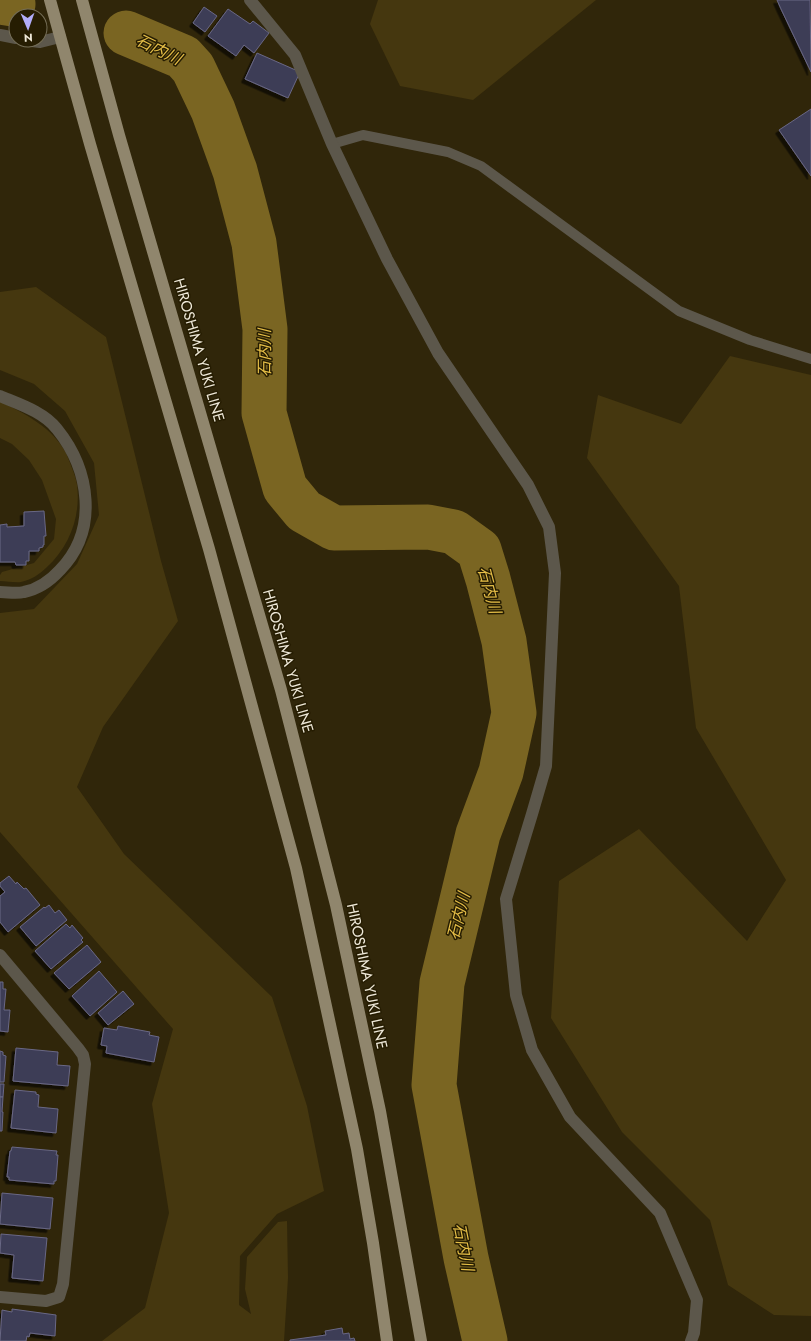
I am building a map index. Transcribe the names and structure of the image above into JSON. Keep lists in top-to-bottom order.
{
  "streets": {
    "main road": ["HIROSHIMA YUKI LINE"]
  },
  "water": ["石内川"],
  "north": "bottom"
}
